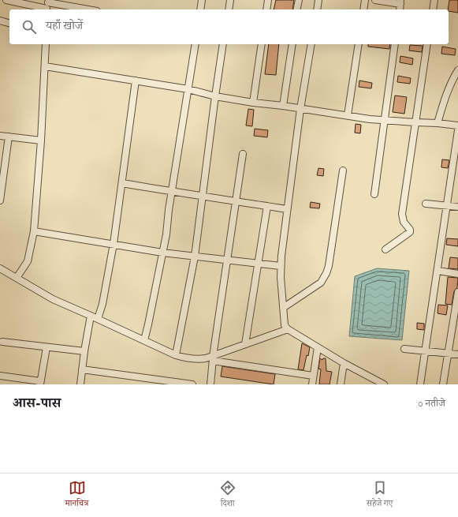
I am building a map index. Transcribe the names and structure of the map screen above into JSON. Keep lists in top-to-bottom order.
{
  "page": {
    "search": "यहाँ खोजें",
    "heading": ["आस-पास", "0 नतीजे"],
    "nav": ["मानचित्र", "दिशा", "सहेजे गए"]
  }
}
